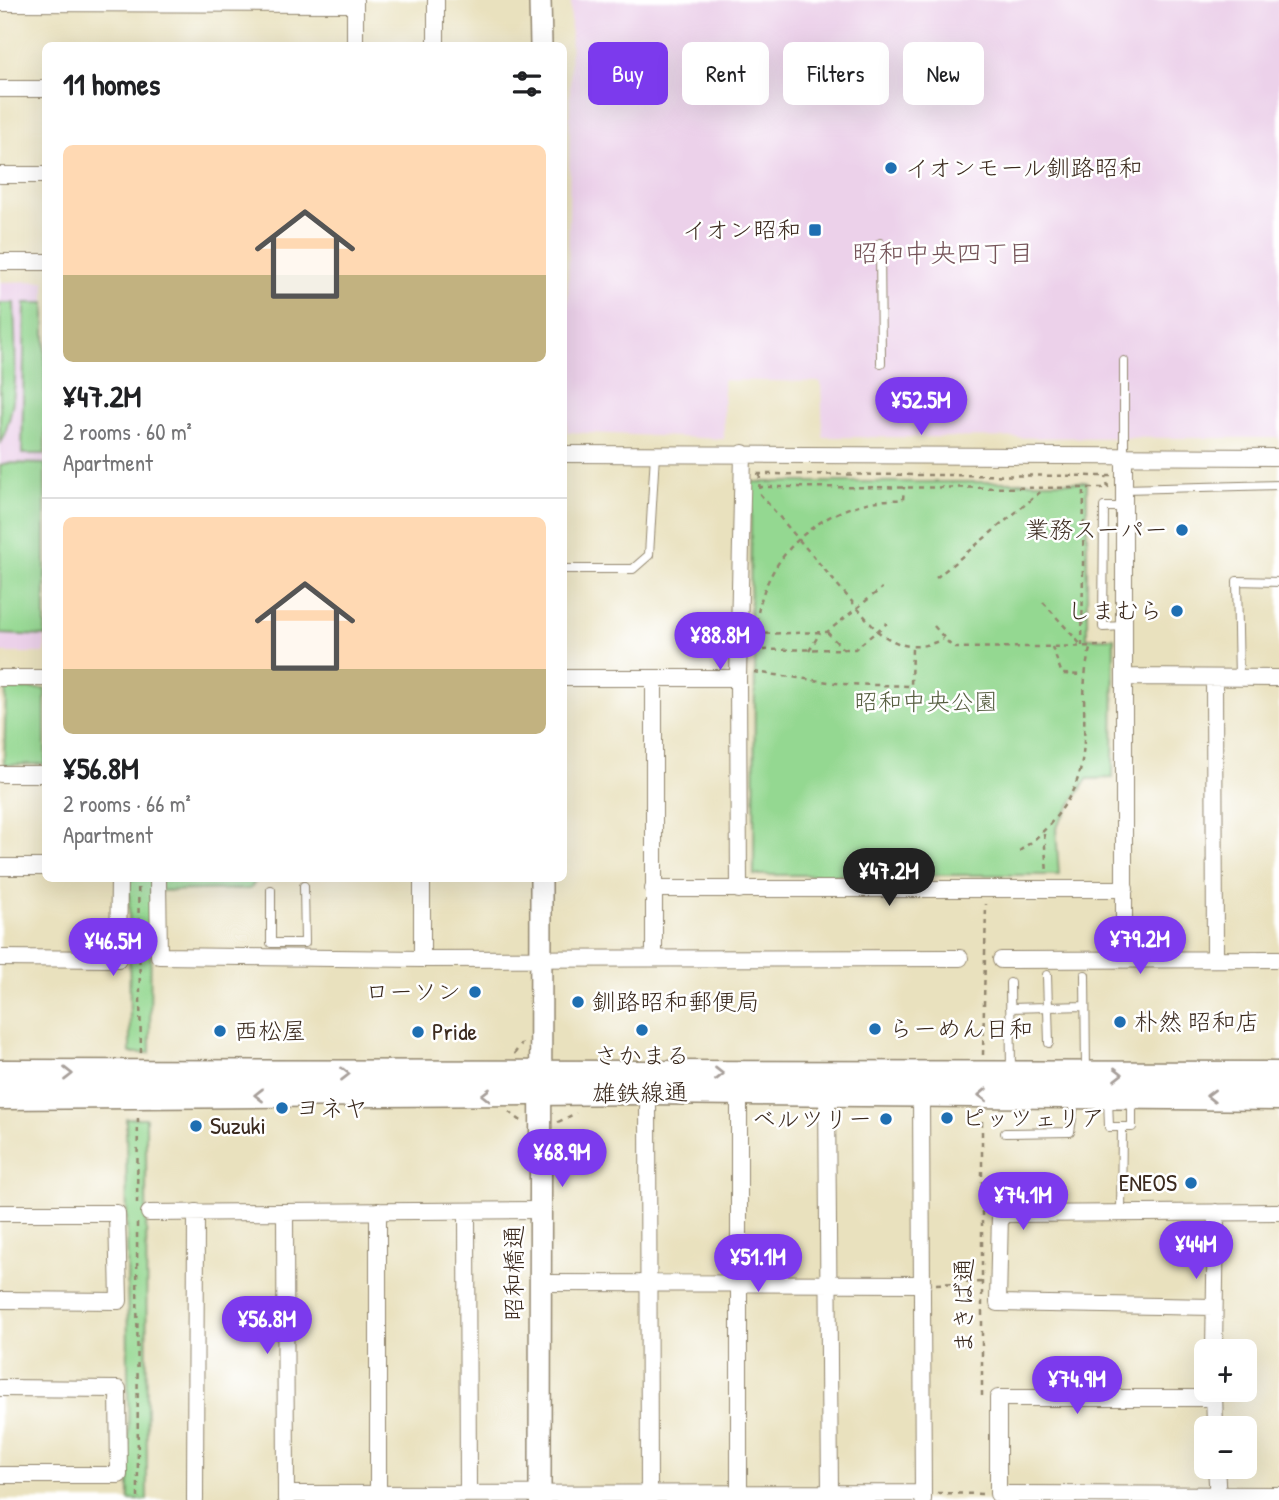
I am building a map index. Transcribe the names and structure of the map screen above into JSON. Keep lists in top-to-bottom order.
{
  "streets": {
    "main road": ["雄鉄線通"],
    "street": ["昭和橋通"],
    "path": ["まきば通"]
  },
  "crossings": [
    ["雄鉄線通", "昭和橋通"]
  ],
  "districts": ["昭和中央四丁目"],
  "parks": ["昭和中央公園"],
  "places": {
    "other": [
      "イオンモール釧路昭和",
      "業務スーパー",
      "しまむら",
      "ローソン",
      "釧路昭和郵便局",
      "朴然 昭和店",
      "らーめん日和",
      "さかまる",
      "西松屋",
      "Pride",
      "ヨネヤ",
      "ピッツェリア",
      "ベルツリー",
      "Suzuki",
      "ENEOS"
    ],
    "transit": ["イオン昭和"]
  },
  "page": {
    "chip": [
      "Buy",
      "Rent",
      "Filters",
      "New"
    ],
    "heading": "11 homes",
    "list": [
      {
        "name": "¥47.2M",
        "note": "2 rooms · 60 m² · Apartment"
      },
      {
        "name": "¥56.8M",
        "note": "2 rooms · 66 m² · Apartment"
      }
    ],
    "price": [
      "¥52.5M",
      "¥88.8M",
      "¥47.2M",
      "¥79.2M",
      "¥46.5M",
      "¥68.9M",
      "¥74.1M",
      "¥44M",
      "¥51.1M",
      "¥56.8M",
      "¥74.9M"
    ],
    "map_buttons": ["+", "−"]
  }
}
